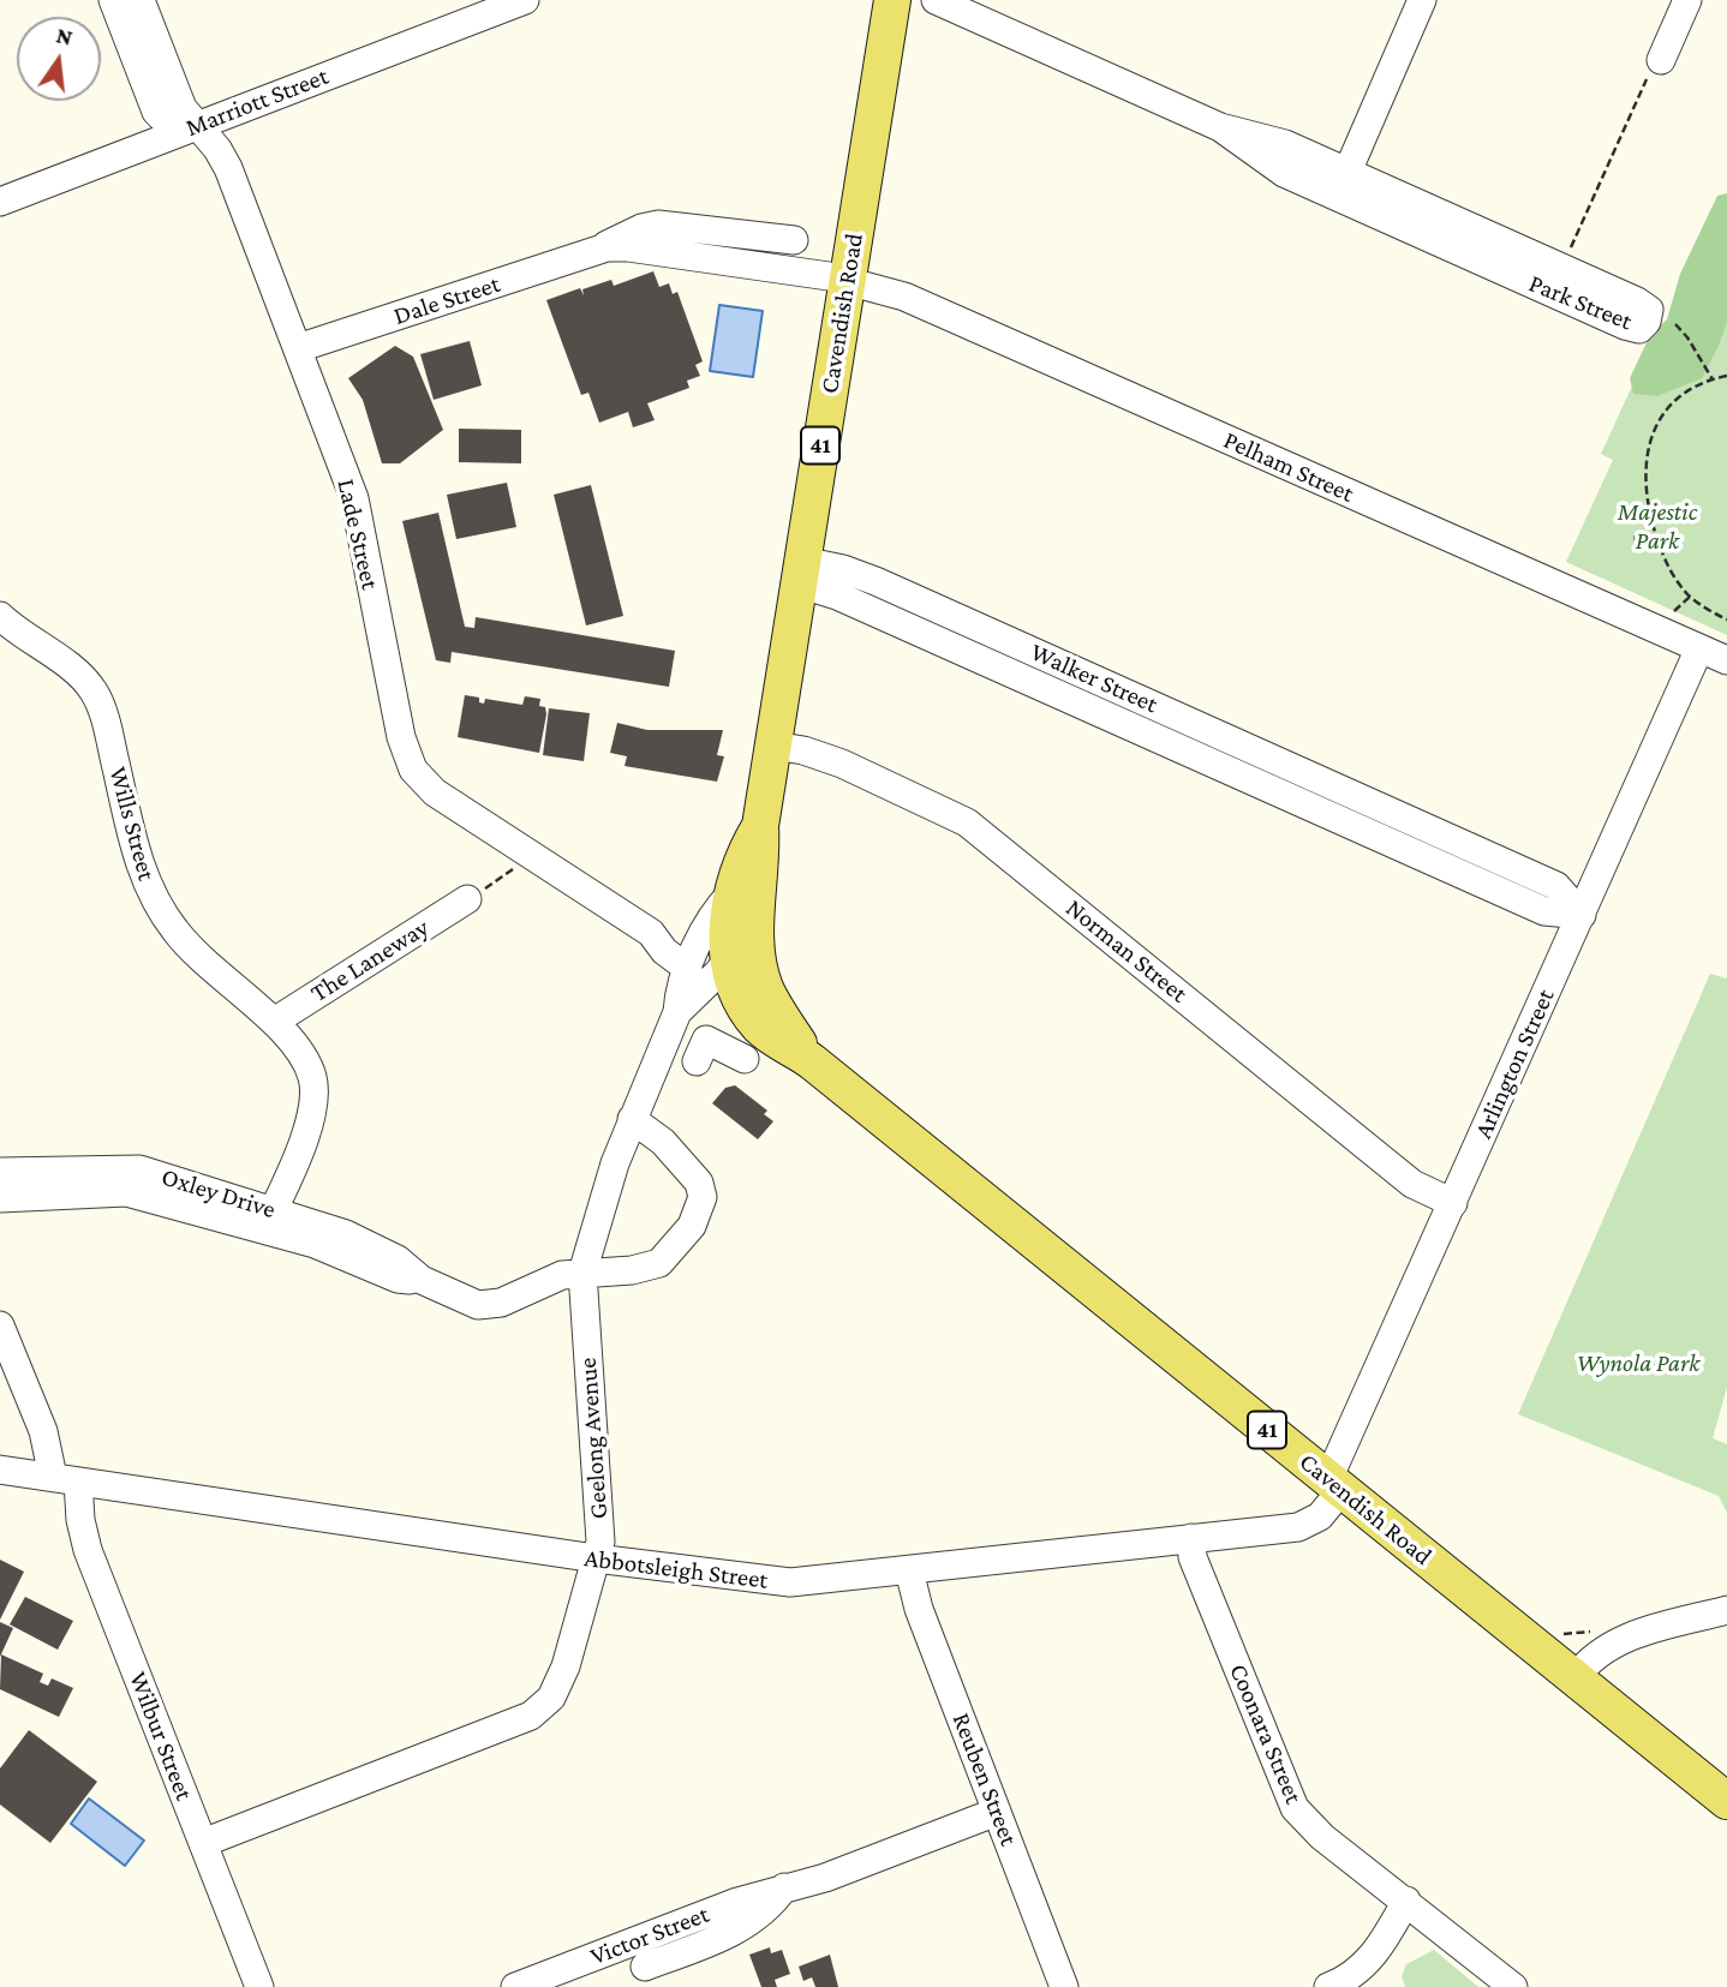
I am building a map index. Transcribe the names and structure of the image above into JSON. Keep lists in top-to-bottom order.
{
  "streets": {
    "main road": ["Cavendish Road", "41"],
    "street": [
      "Marriott Street",
      "Dale Street",
      "Park Street",
      "Pelham Street",
      "Lade Street",
      "Walker Street",
      "Wills Street",
      "Norman Street",
      "The Laneway",
      "Arlington Street",
      "Oxley Drive",
      "Geelong Avenue",
      "Abbotsleigh Street",
      "Coonara Street",
      "Wilbur Street",
      "Reuben Street",
      "Victor Street"
    ]
  },
  "crossings": [
    ["Marriott Street", "Lade Street"],
    ["Dale Street", "Cavendish Road"],
    ["Dale Street", "Pelham Street"],
    ["Dale Street", "Lade Street"],
    ["Cavendish Road", "Pelham Street"],
    ["Cavendish Road", "Lade Street"],
    ["Cavendish Road", "Walker Street"],
    ["Cavendish Road", "Norman Street"],
    ["Cavendish Road", "Arlington Street"],
    ["Cavendish Road", "Geelong Avenue"],
    ["Cavendish Road", "Abbotsleigh Street"],
    ["Pelham Street", "Arlington Street"],
    ["Lade Street", "Geelong Avenue"],
    ["Walker Street", "Arlington Street"],
    ["Wills Street", "The Laneway"],
    ["Wills Street", "Oxley Drive"],
    ["Norman Street", "Arlington Street"],
    ["Arlington Street", "Abbotsleigh Street"],
    ["Oxley Drive", "Geelong Avenue"],
    ["Geelong Avenue", "Abbotsleigh Street"],
    ["Geelong Avenue", "Wilbur Street"],
    ["Abbotsleigh Street", "Coonara Street"],
    ["Abbotsleigh Street", "Wilbur Street"],
    ["Abbotsleigh Street", "Reuben Street"],
    ["Reuben Street", "Victor Street"]
  ],
  "parks": ["Majestic Park", "Wynola Park"],
  "north": "top"
}
